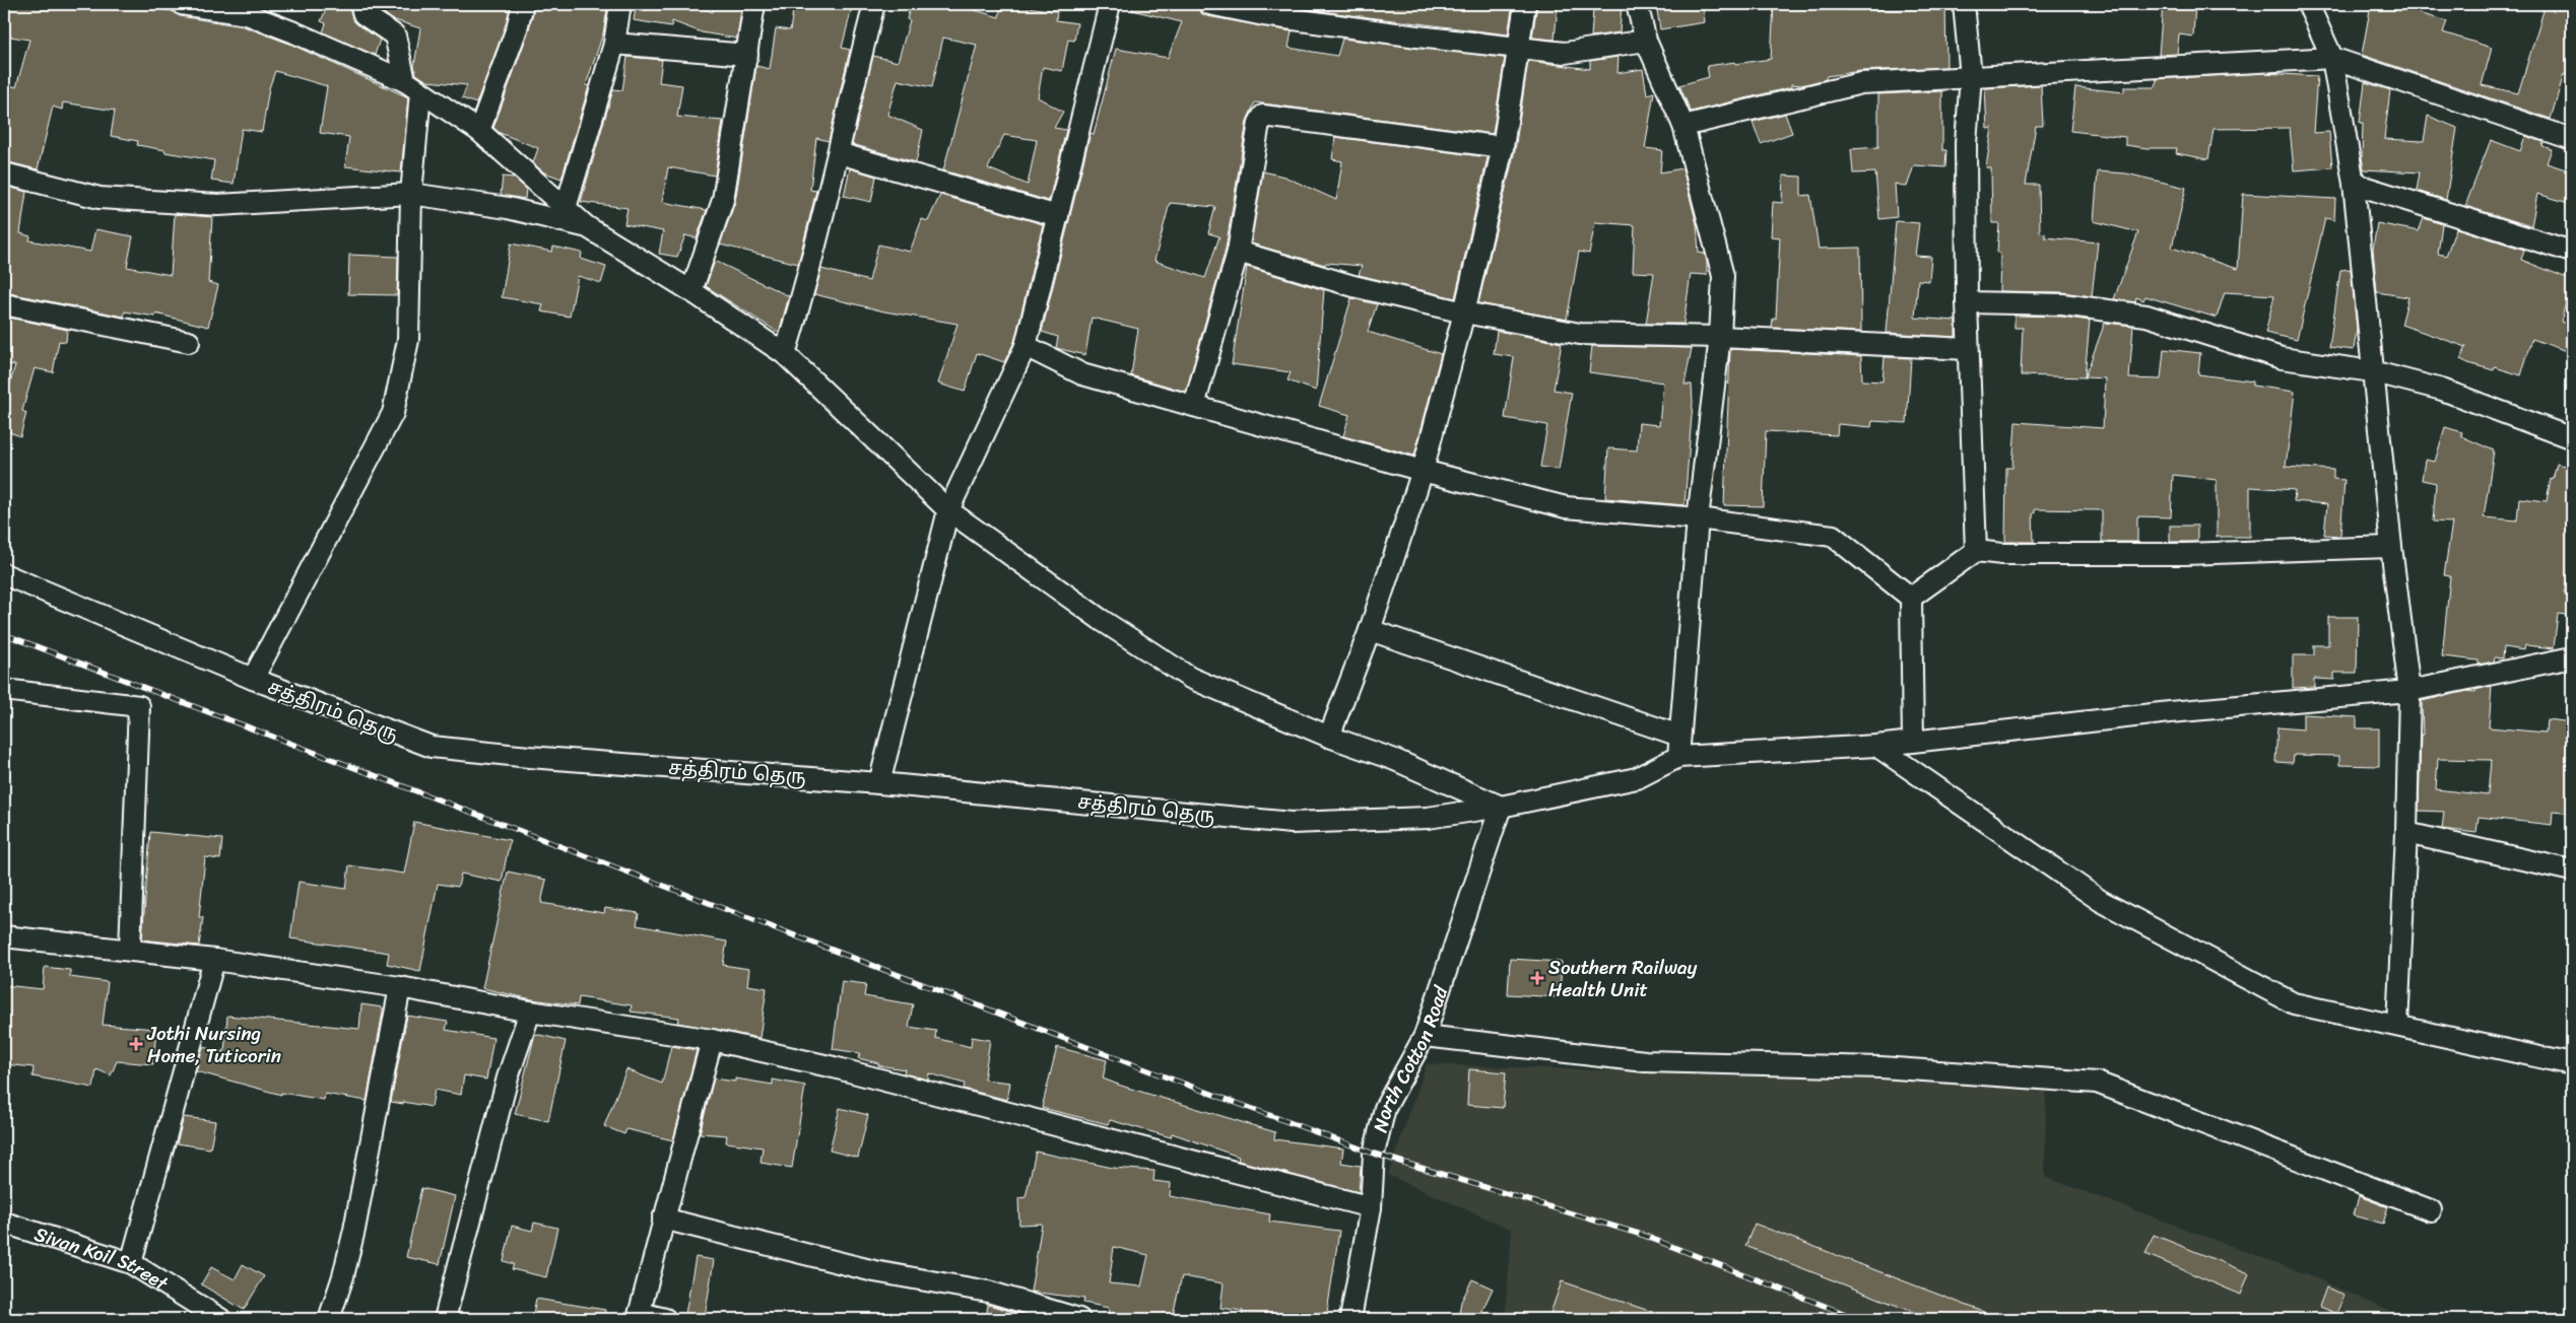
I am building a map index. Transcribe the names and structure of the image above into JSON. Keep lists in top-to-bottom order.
{
  "streets": {
    "street": ["சத்திரம் தெரு", "North Cotton Road", "Sivan Koil Street"]
  },
  "crossings": [
    ["சத்திரம் தெரு", "North Cotton Road"]
  ],
  "places": {
    "health": ["Southern Railway Health Unit", "Jothi Nursing Home, Tuticorin"]
  }
}
